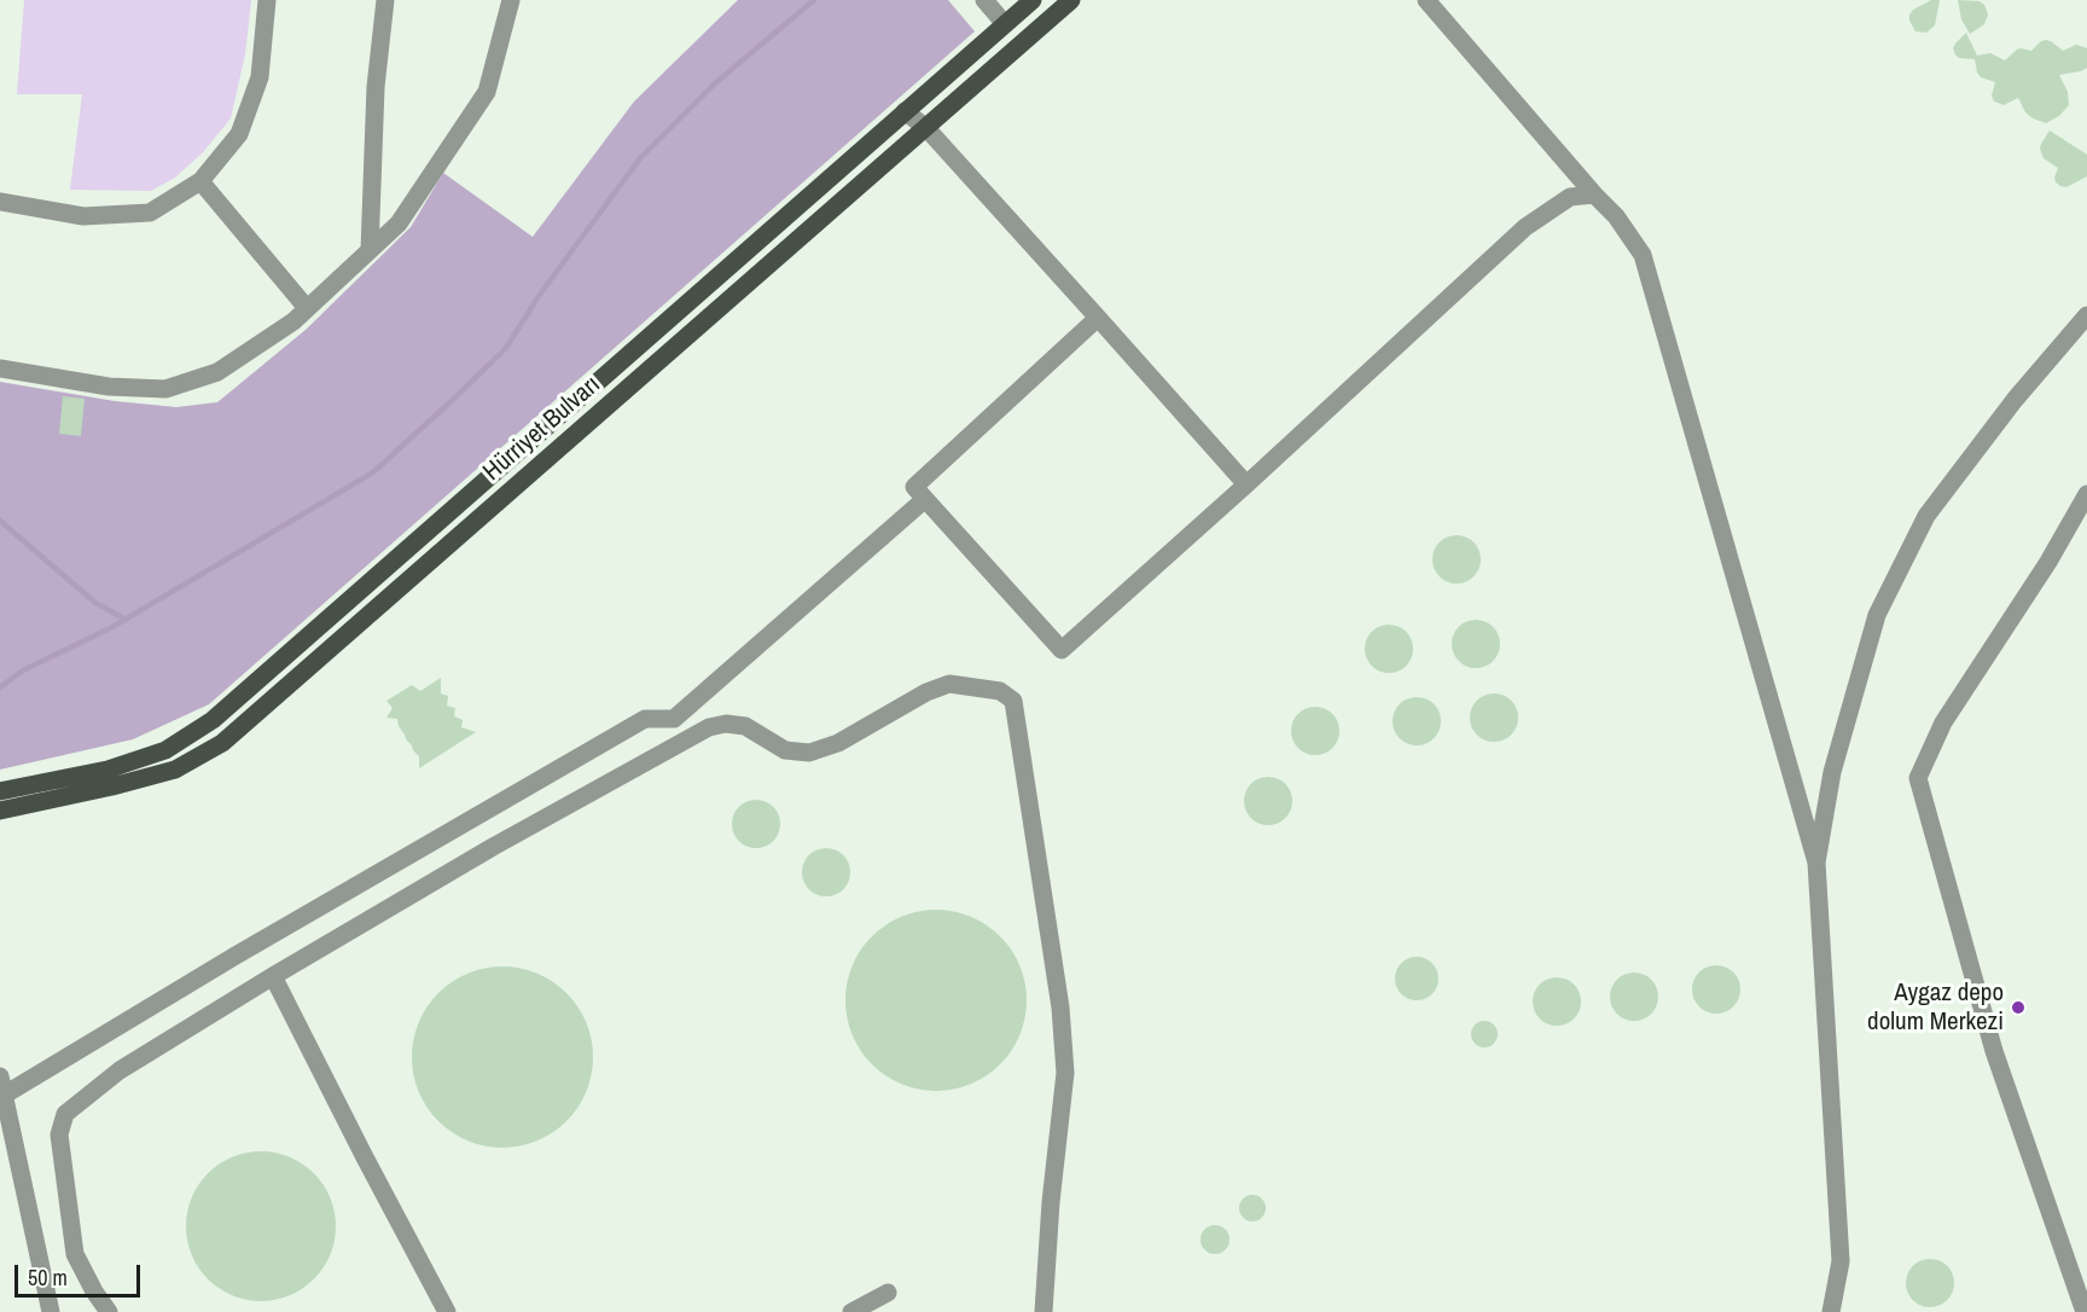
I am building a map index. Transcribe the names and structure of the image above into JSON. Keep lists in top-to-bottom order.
{
  "streets": {
    "main road": ["Hürriyet Bulvarı"]
  },
  "places": ["Aygaz depo dolum Merkezi"],
  "scale_bar": "50 m"
}
